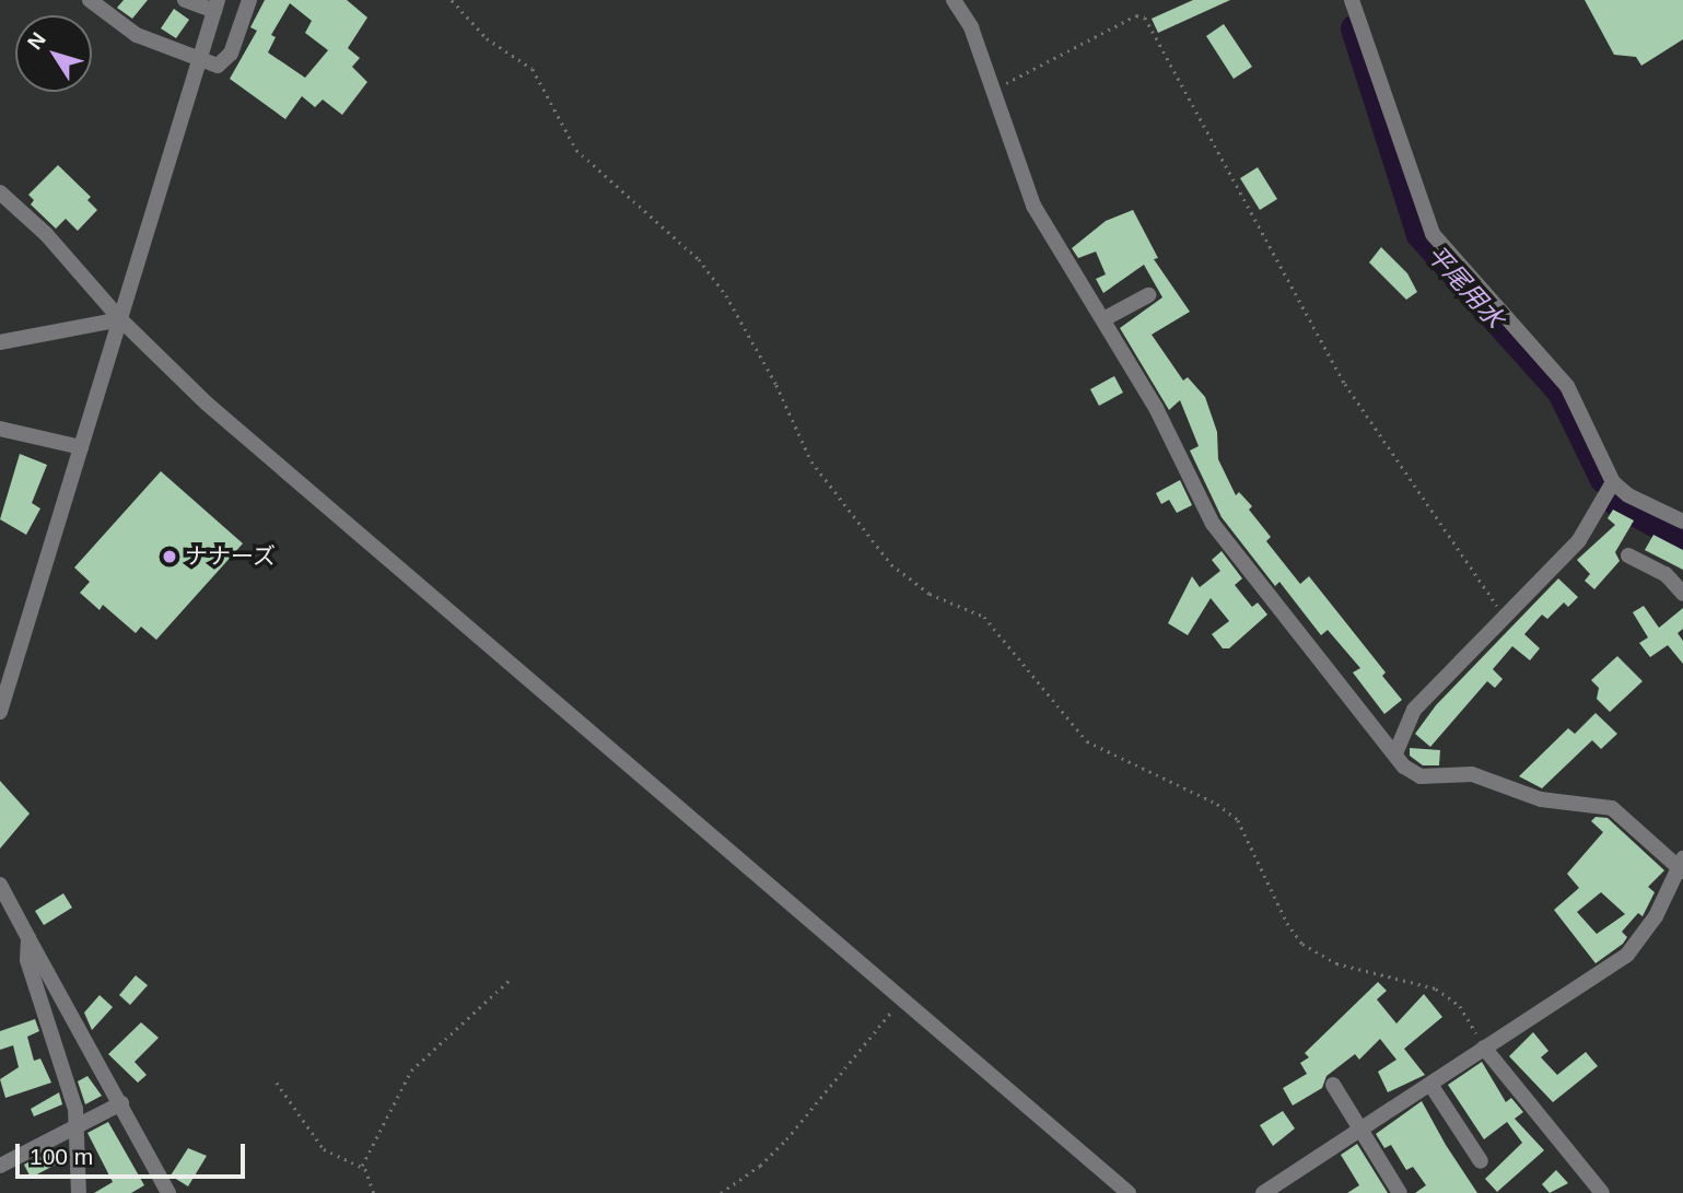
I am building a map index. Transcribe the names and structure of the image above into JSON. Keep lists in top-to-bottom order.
{
  "water": ["平尾用水"],
  "places": ["ナナーズ"],
  "scale_bar": "100 m",
  "north": "top left"
}
